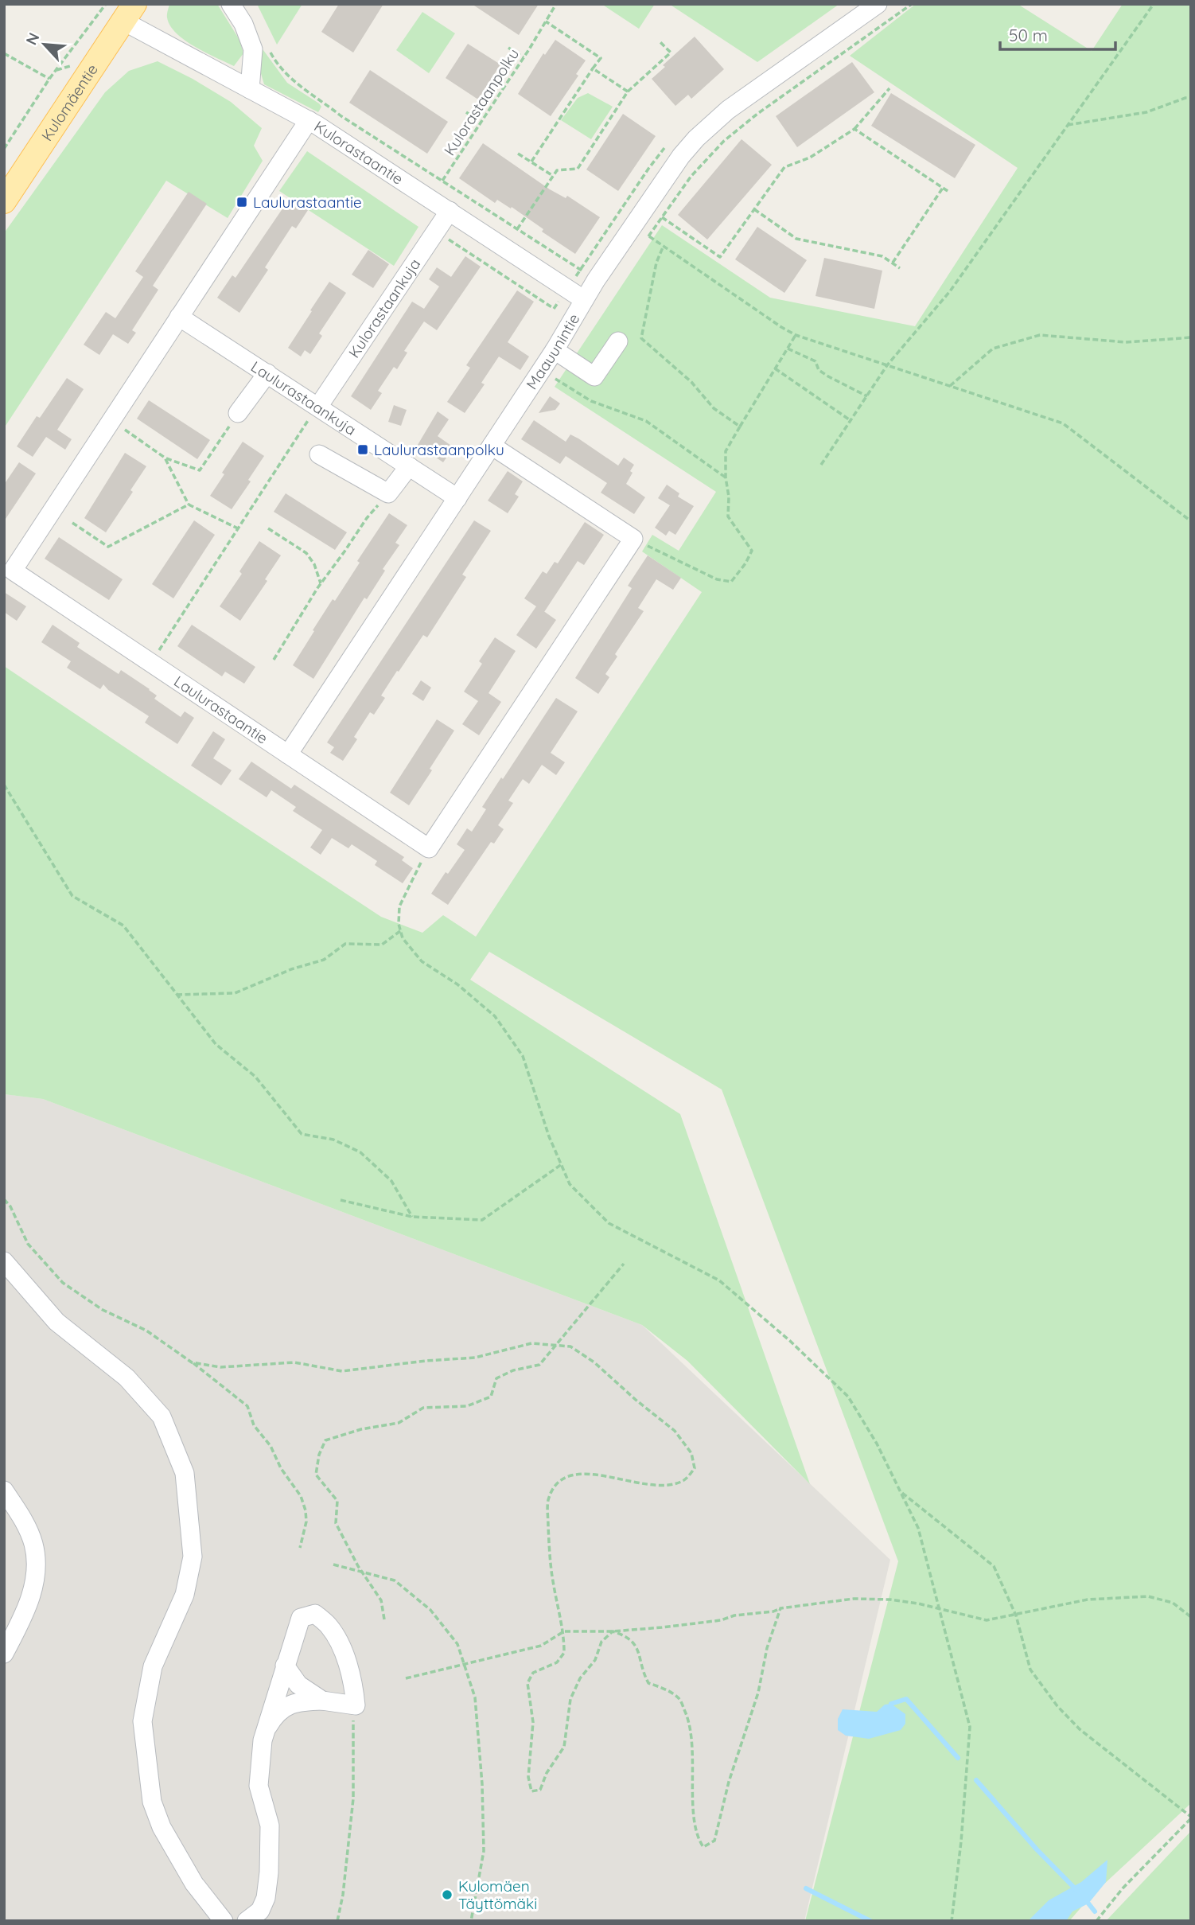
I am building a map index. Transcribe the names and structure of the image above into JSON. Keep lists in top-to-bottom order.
{
  "streets": {
    "main road": ["Kulomäentie"],
    "street": [
      "Kulorastaantie",
      "Kulorastaankuja",
      "Maauunintie",
      "Laulurastaankuja",
      "Laulurastaantie"
    ],
    "path": ["Kulorastaanpolku"]
  },
  "crossings": [
    ["Kulomäentie", "Kulorastaantie"],
    ["Kulorastaantie", "Kulorastaankuja"],
    ["Kulorastaantie", "Maauunintie"],
    ["Kulorastaantie", "Laulurastaantie"],
    ["Kulorastaankuja", "Laulurastaankuja"],
    ["Maauunintie", "Laulurastaankuja"],
    ["Maauunintie", "Laulurastaantie"],
    ["Laulurastaankuja", "Laulurastaantie"]
  ],
  "places": {
    "transit": ["Laulurastaantie", "Laulurastaanpolku"],
    "other": ["Kulomäen Täyttömäki"]
  },
  "scale_bar": "50 m",
  "north": "top left"
}
